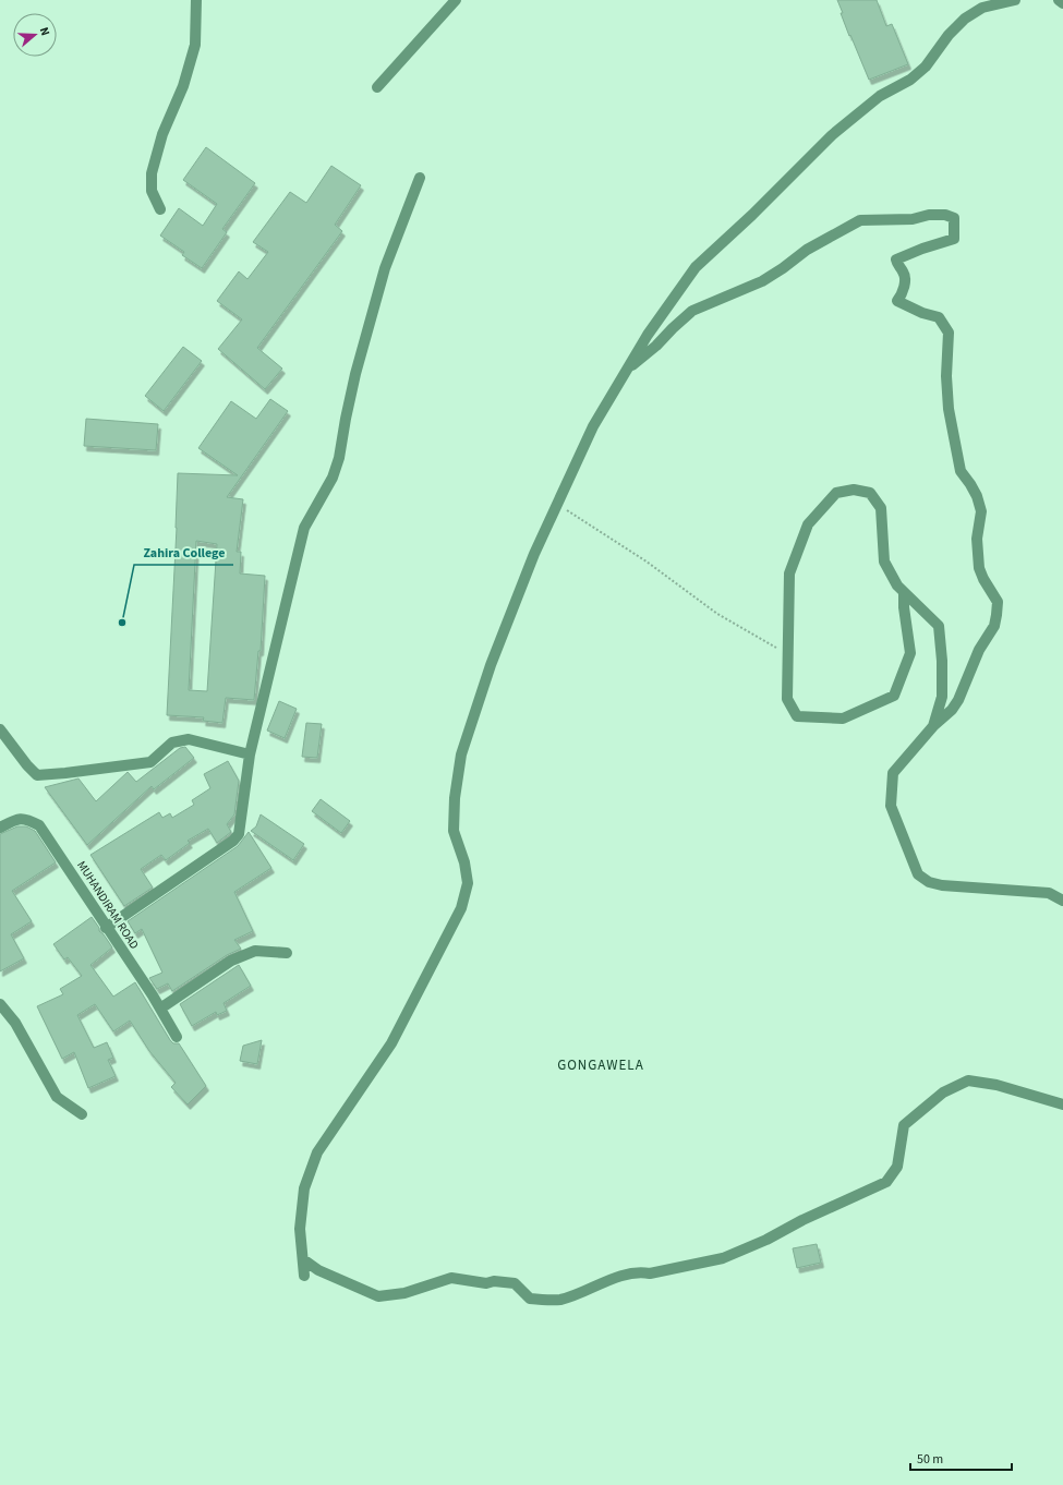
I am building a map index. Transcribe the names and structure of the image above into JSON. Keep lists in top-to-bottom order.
{
  "streets": {
    "street": ["MUHANDIRAM ROAD"]
  },
  "districts": ["GONGAWELA"],
  "places": ["Zahira College"],
  "scale_bar": "50 m",
  "north": "right"
}
